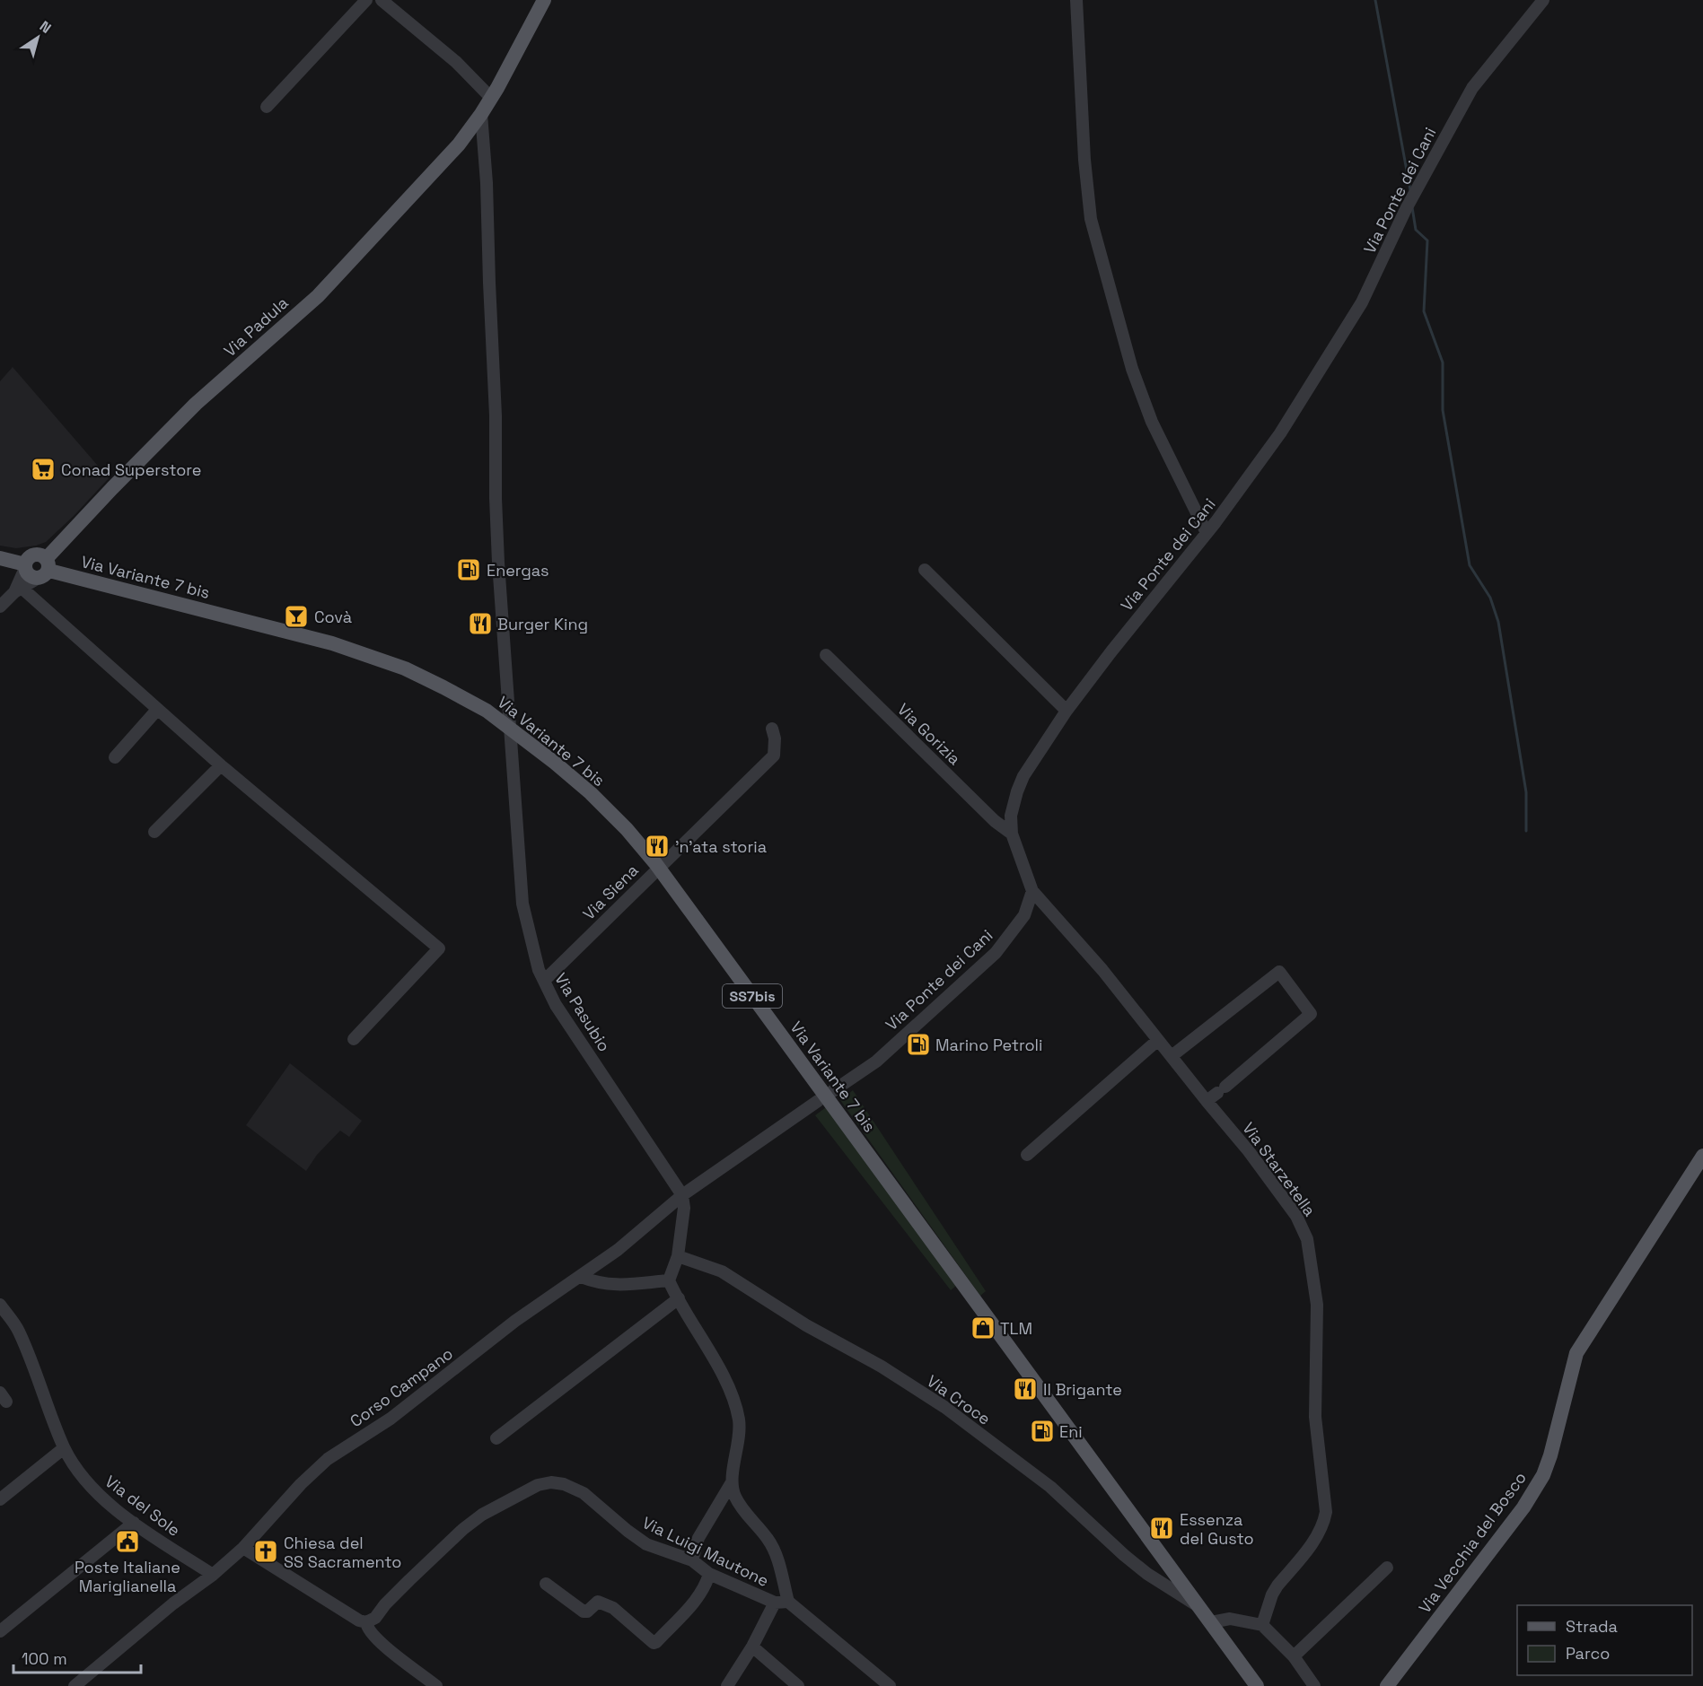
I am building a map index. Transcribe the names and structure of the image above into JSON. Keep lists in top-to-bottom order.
{
  "streets": {
    "main road": [
      "Via Padula",
      "Via Variante 7 bis",
      "SS7bis",
      "Via Vecchia del Bosco"
    ],
    "street": [
      "Via Ponte dei Cani",
      "Via Gorizia",
      "Via Siena",
      "Via Pasubio",
      "Via Starzetella",
      "Corso Campano",
      "Via Croce",
      "Via del Sole",
      "Via Luigi Mautone"
    ]
  },
  "crossings": [
    ["Via Ponte dei Cani", "Via Gorizia"],
    ["Via Ponte dei Cani", "Via Starzetella"],
    ["Via Padula", "Via Variante 7 bis"],
    ["Via Variante 7 bis", "Via Siena"],
    ["Via Variante 7 bis", "Via Pasubio"],
    ["Via Variante 7 bis", "Via Croce"],
    ["Via Siena", "Via Pasubio"],
    ["Via Pasubio", "Corso Campano"],
    ["Corso Campano", "Via del Sole"]
  ],
  "places": {
    "supermarket": ["Conad Superstore"],
    "fuel station": ["Energas", "Marino Petroli", "Eni"],
    "bar": ["Covà"],
    "restaurant": [
      "Burger King",
      "'n'ata storia",
      "Il Brigante",
      "Essenza del Gusto"
    ],
    "shop": ["TLM"],
    "public building": ["Poste Italiane Mariglianella"],
    "church": ["Chiesa del SS Sacramento"]
  },
  "legend": ["Strada", "Parco"],
  "scale_bar": "100 m",
  "north": "top right"
}
